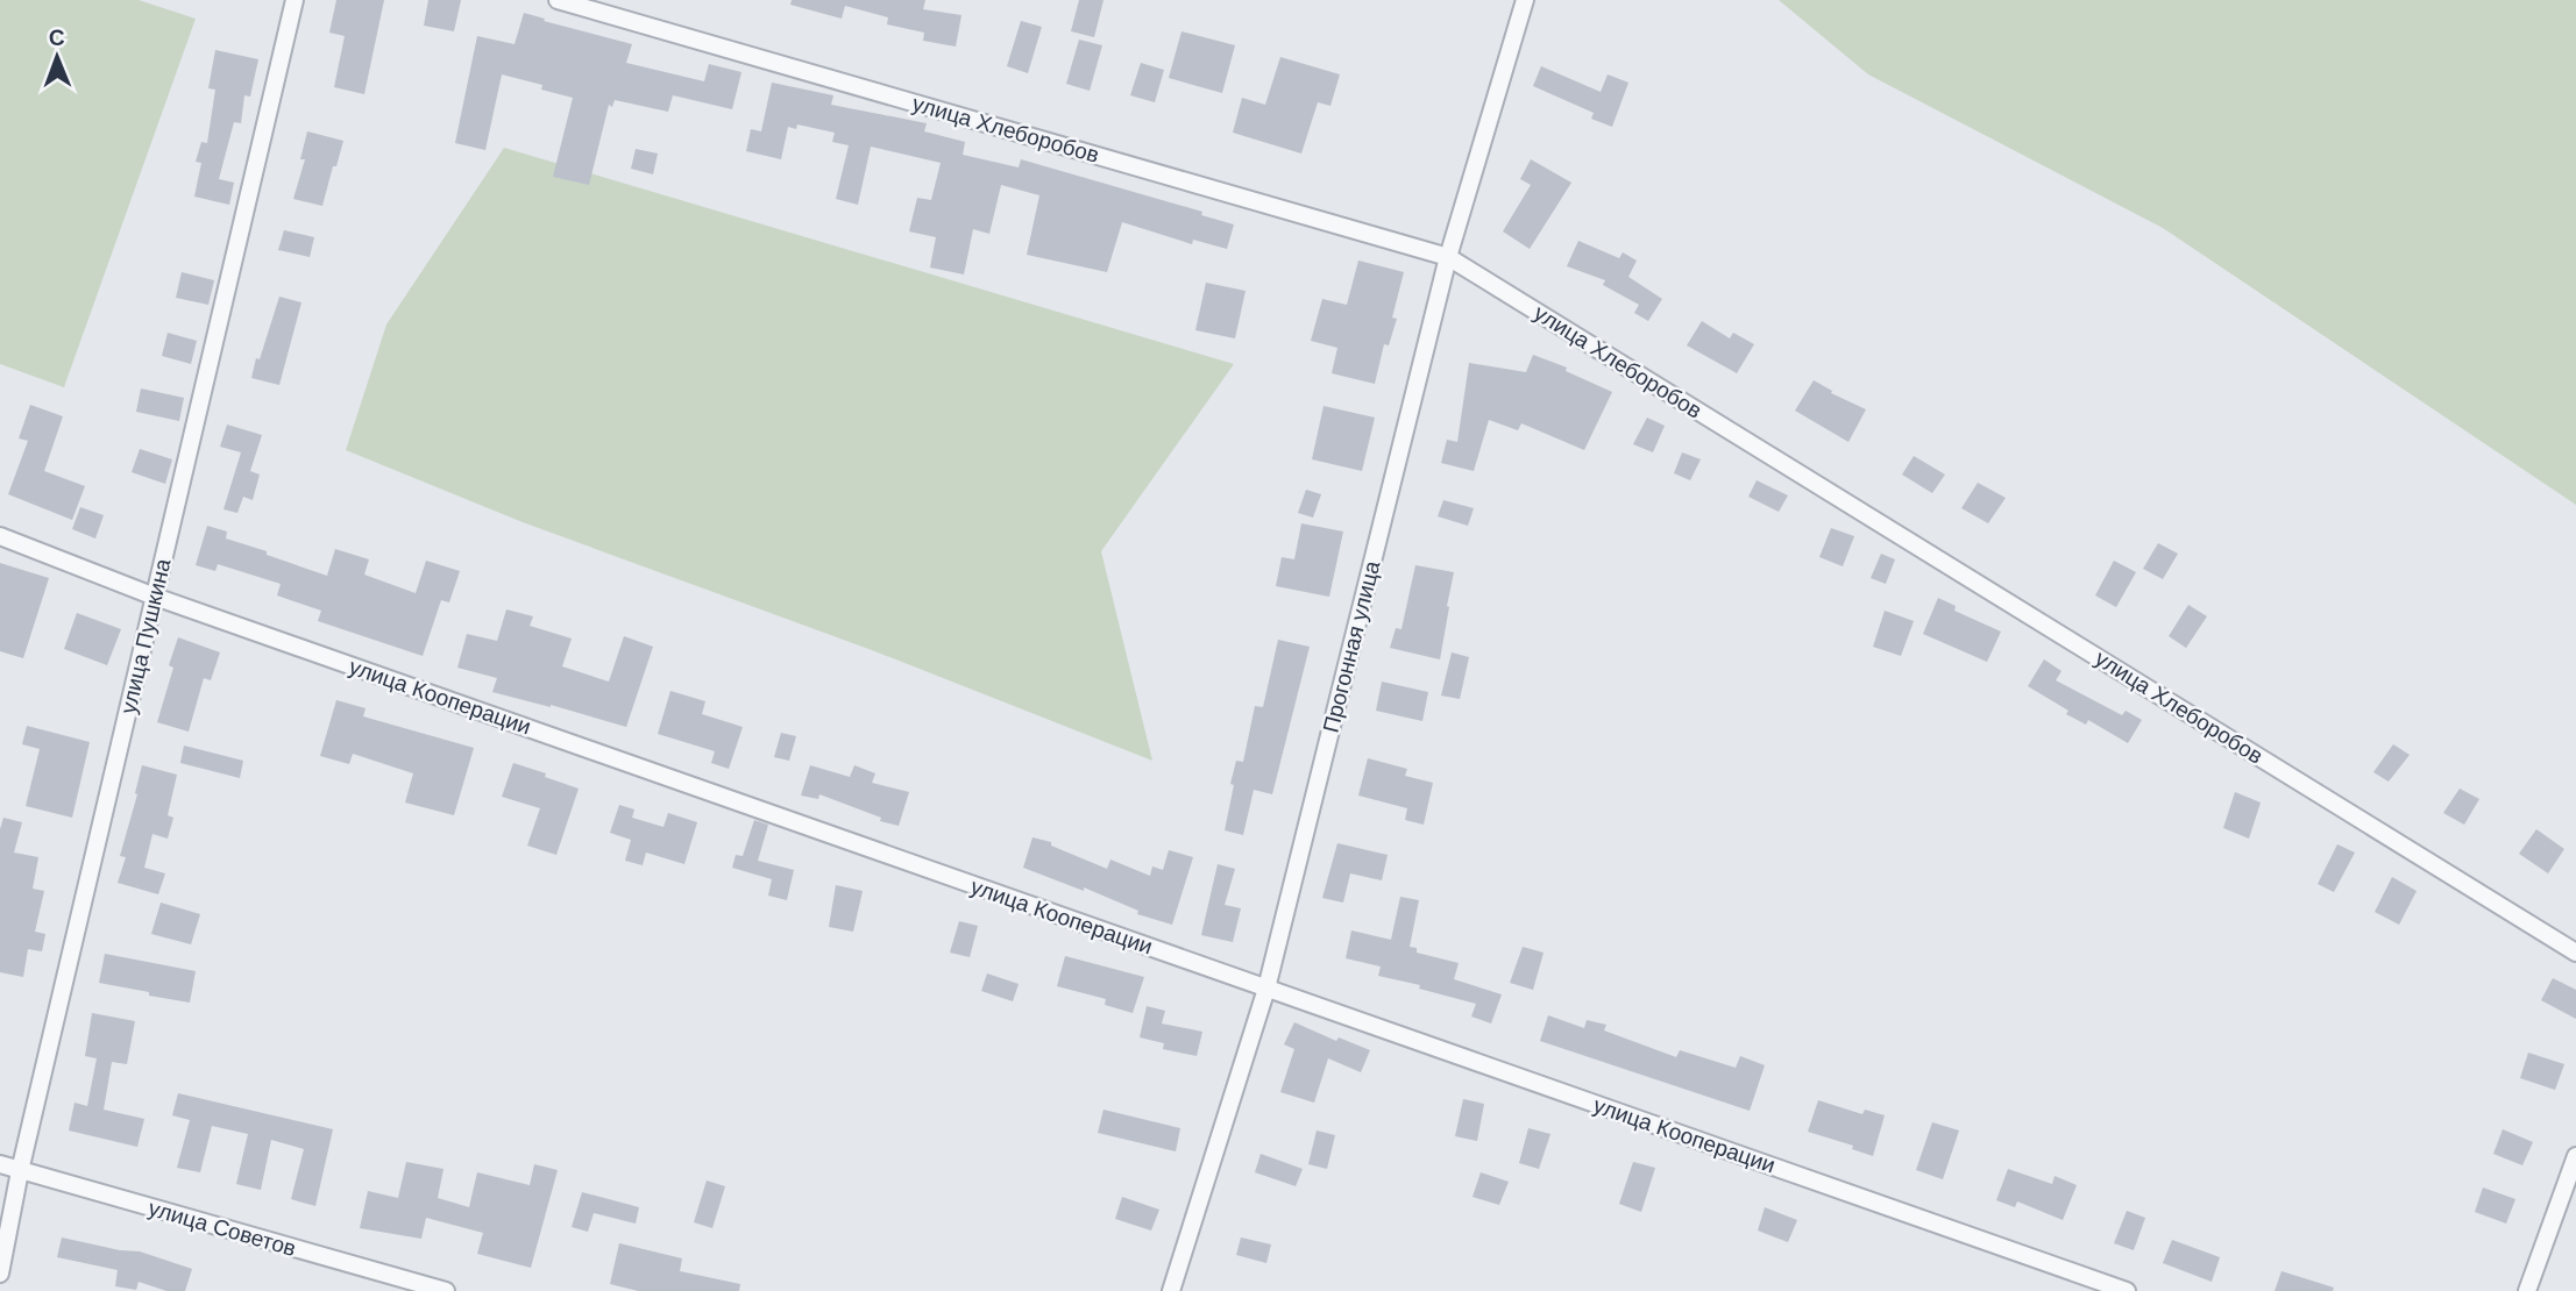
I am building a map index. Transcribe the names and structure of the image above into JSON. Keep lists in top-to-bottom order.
{
  "streets": {
    "street": [
      "улица Хлеборобов",
      "улица Пушкина",
      "Прогонная улица",
      "улица Кооперации",
      "улица Советов"
    ]
  },
  "crossings": [
    ["улица Хлеборобов", "Прогонная улица"],
    ["улица Пушкина", "улица Кооперации"],
    ["улица Пушкина", "улица Советов"],
    ["Прогонная улица", "улица Кооперации"]
  ],
  "north": "top"
}
